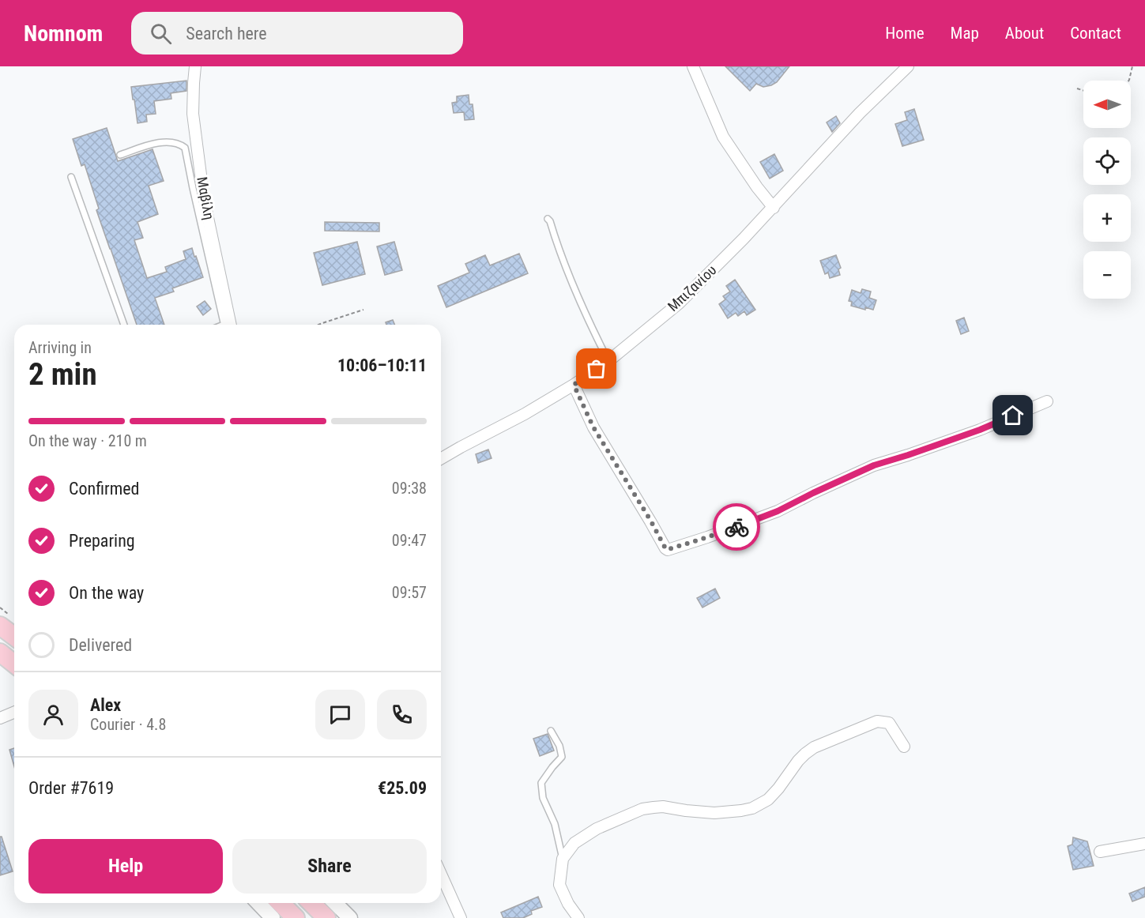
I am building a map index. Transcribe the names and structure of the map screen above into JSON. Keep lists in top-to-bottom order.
{
  "streets": {
    "street": ["Μαβίλη", "Μπιζανίου"]
  },
  "north": "left",
  "page": {
    "header": "Nomnom",
    "search": "Search here",
    "nav": [
      "Home",
      "Map",
      "About",
      "Contact"
    ],
    "map_buttons": ["+", "−"],
    "heading": ["2 min", "Arriving in", "10:06–10:11"],
    "panel": [
      "Alex",
      "Courier · 4.8",
      "Order #7619",
      "€25.09"
    ],
    "bar": "On the way · 210 m",
    "list": [
      ["Confirmed", "09:38"],
      ["Preparing", "09:47"],
      ["On the way", "09:57"],
      "Delivered"
    ],
    "buttons": ["Help", "Share"]
  }
}
